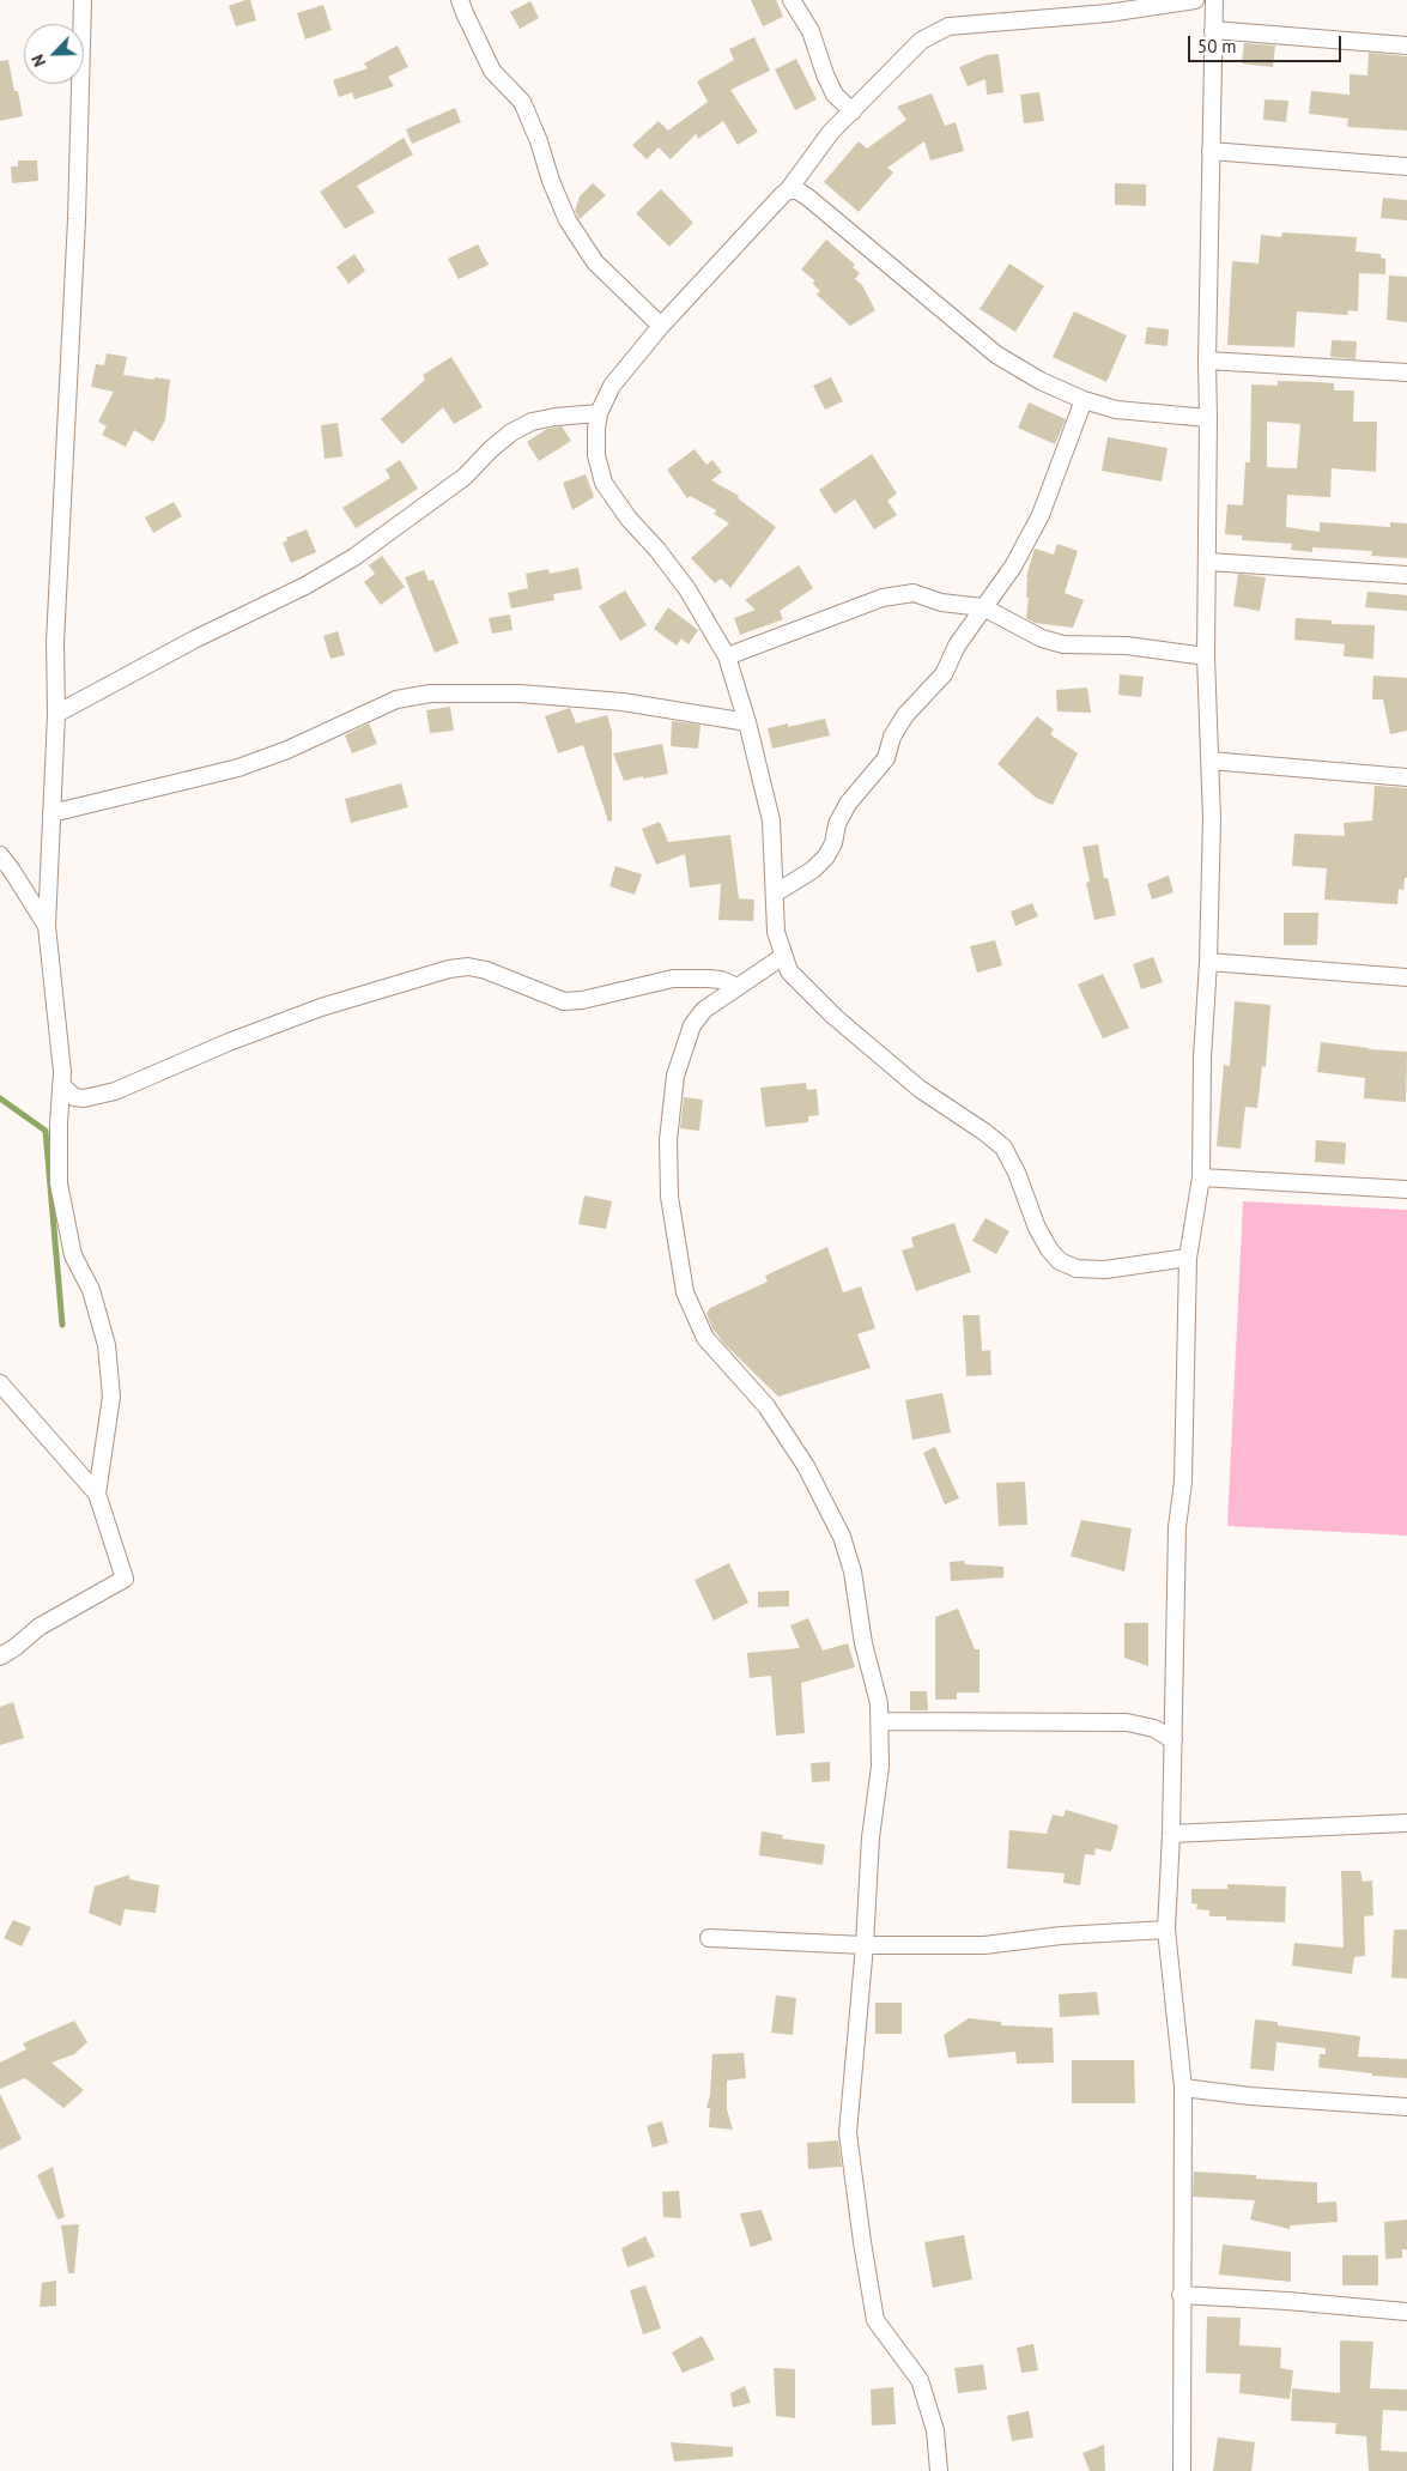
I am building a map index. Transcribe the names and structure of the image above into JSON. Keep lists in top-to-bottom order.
{
  "scale_bar": "50 m",
  "north": "bottom left"
}
